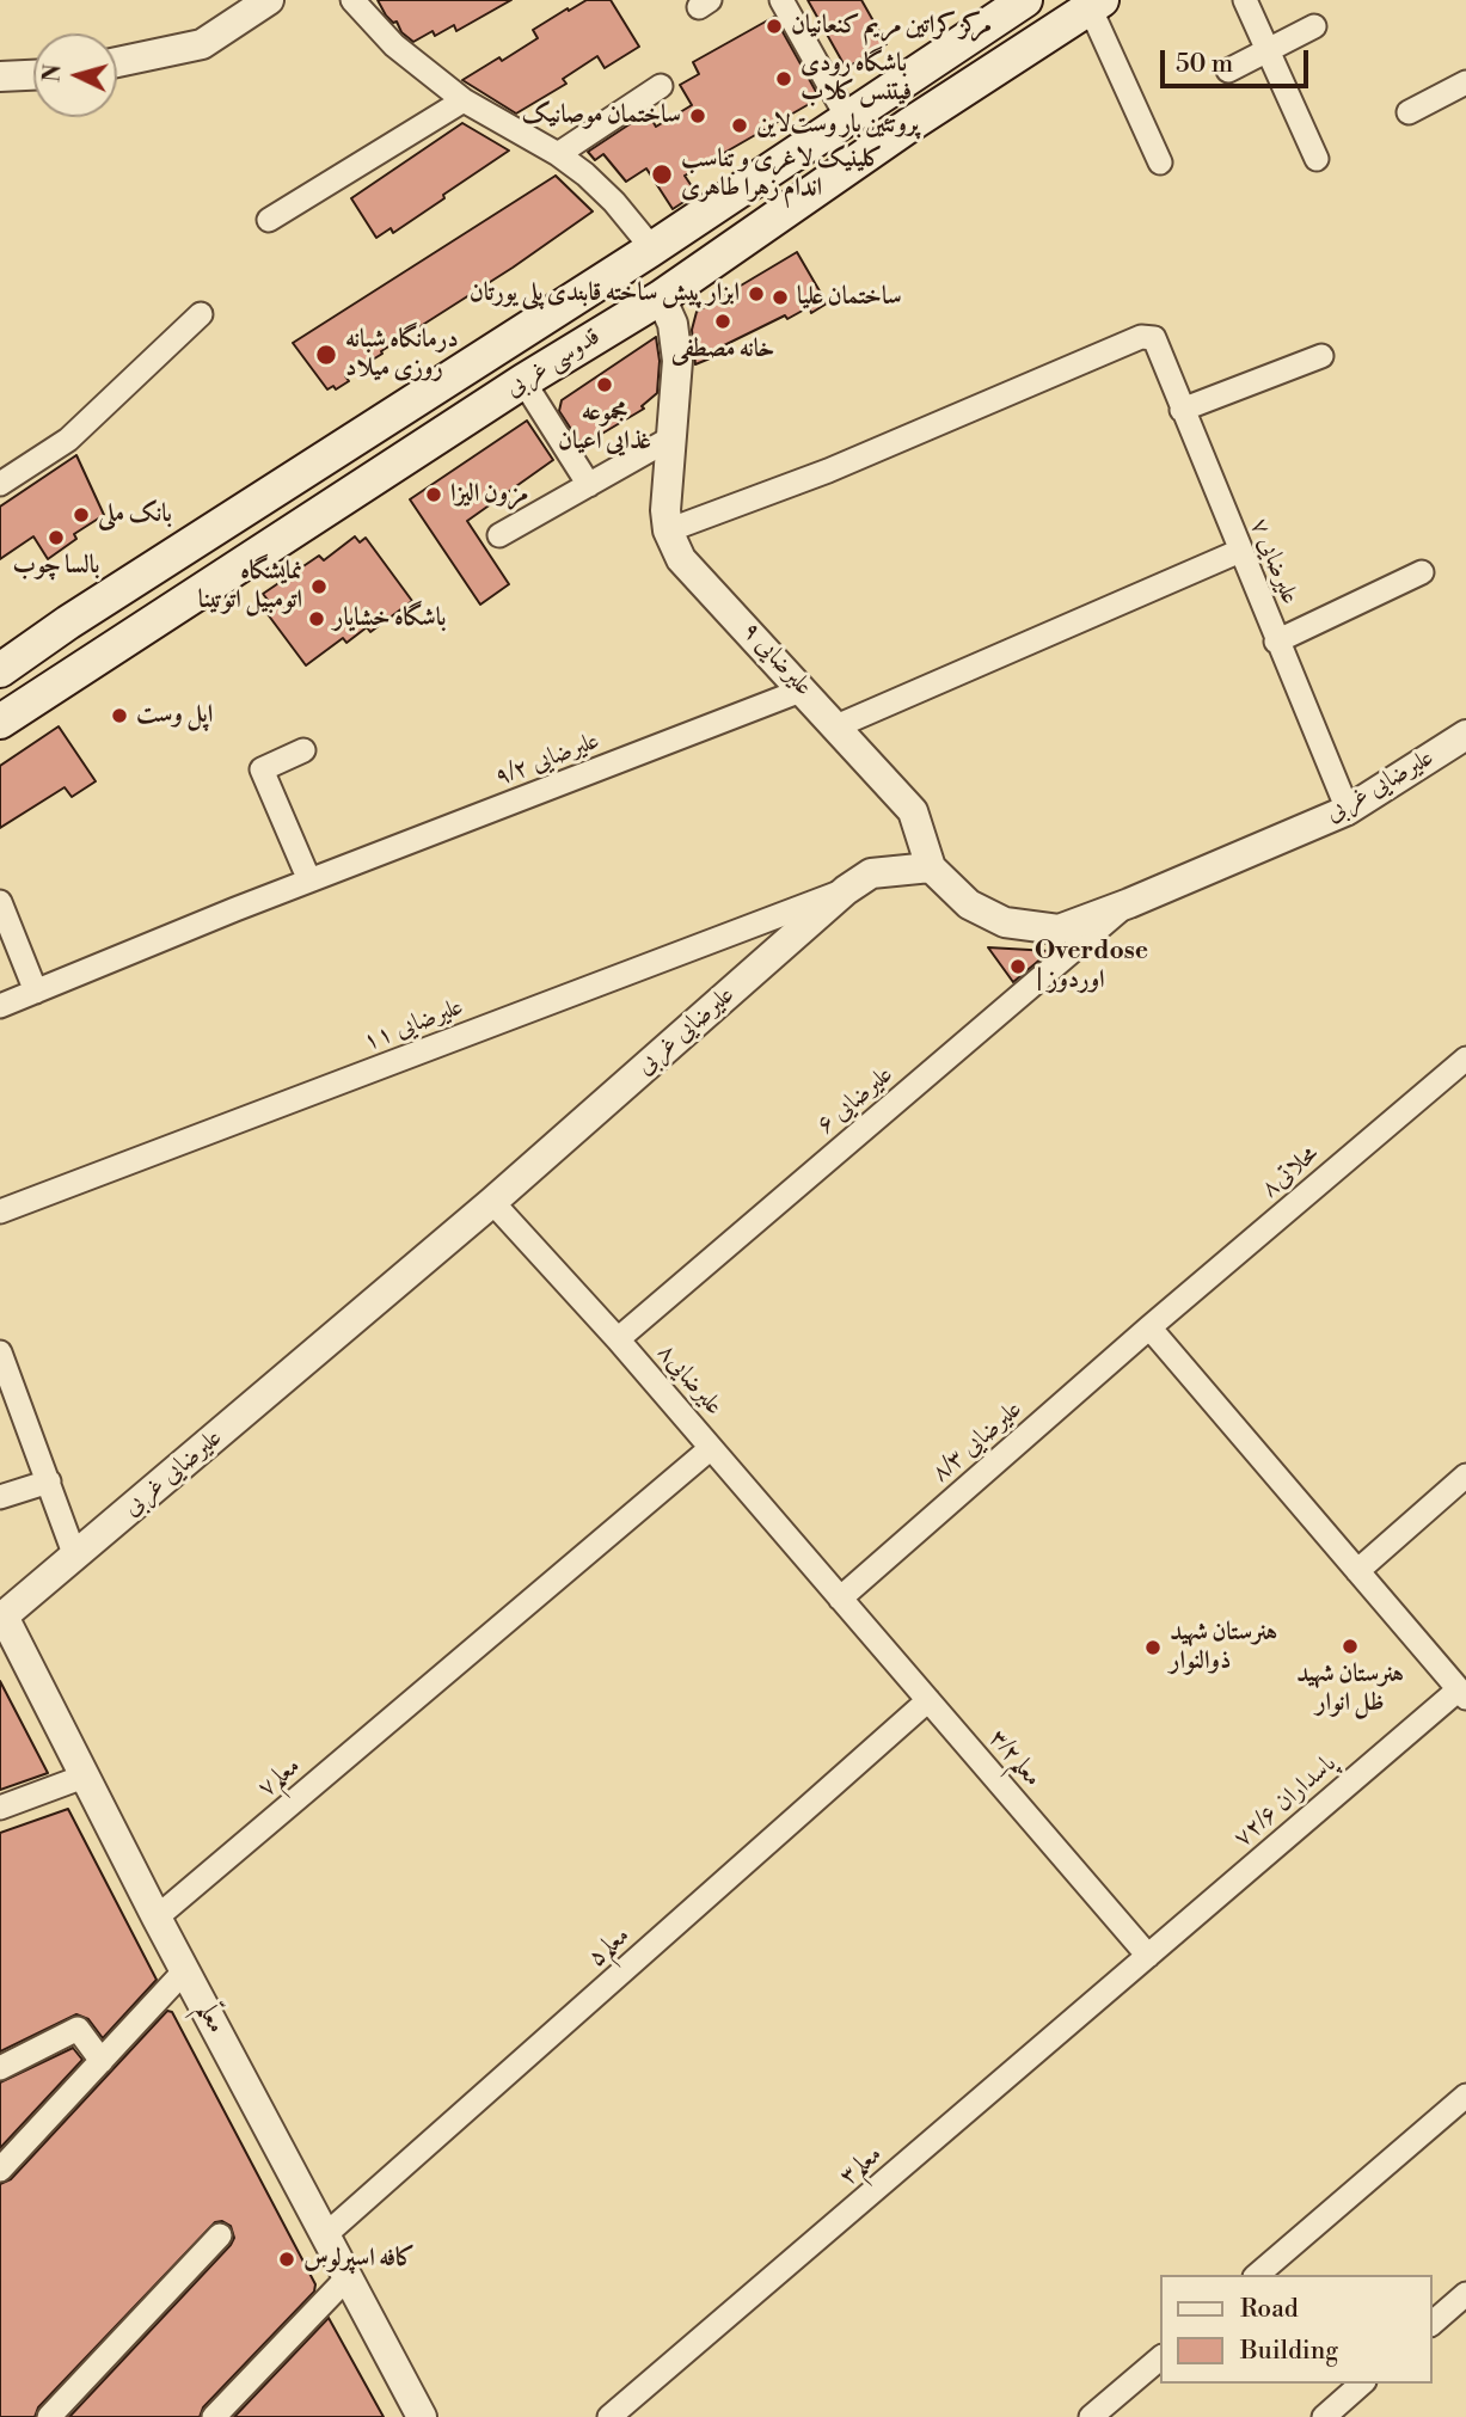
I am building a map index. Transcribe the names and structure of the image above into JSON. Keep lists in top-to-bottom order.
{
  "streets": {
    "main road": ["قدوسی غربی"],
    "street": [
      "۷ علیرضایی",
      "۹ علیرضایی",
      "۹/۲ علیرضایی",
      "علیرضایی غربی",
      "۱۱ علیرضایی",
      "۶ علیرضایی",
      "محلاتی۸",
      "علیرضایی۸",
      "۸/۳ علیرضایی",
      "معلم۳/۲",
      "معلم۷",
      "۷۲/۶ پاسداران",
      "معلم۵",
      "معلّم",
      "معلم۳"
    ]
  },
  "crossings": [
    ["قدوسی غربی", "۹ علیرضایی"],
    ["۷ علیرضایی", "۹ علیرضایی"],
    ["۷ علیرضایی", "علیرضایی غربی"],
    ["۹ علیرضایی", "۹/۲ علیرضایی"],
    ["۹ علیرضایی", "علیرضایی غربی"],
    ["علیرضایی غربی", "۱۱ علیرضایی"],
    ["علیرضایی غربی", "۶ علیرضایی"],
    ["علیرضایی غربی", "علیرضایی۸"],
    ["علیرضایی غربی", "معلّم"],
    ["۶ علیرضایی", "علیرضایی۸"],
    ["محلاتی۸", "۸/۳ علیرضایی"],
    ["علیرضایی۸", "۸/۳ علیرضایی"],
    ["علیرضایی۸", "معلم۳/۲"],
    ["علیرضایی۸", "معلم۷"],
    ["۸/۳ علیرضایی", "معلم۳/۲"],
    ["معلم۳/۲", "۷۲/۶ پاسداران"],
    ["معلم۳/۲", "معلم۵"],
    ["معلم۳/۲", "معلم۳"],
    ["معلم۷", "معلّم"],
    ["۷۲/۶ پاسداران", "معلم۳"],
    ["معلم۵", "معلّم"]
  ],
  "places": [
    "مرکز کراتین مریم کنعانیان",
    "باشگاه رودی فیتنس کلاب",
    "ساختمان موصانیک",
    "پروتئین بار وست‌لاین",
    "کلینیک لاغری و تناسب اندام زهرا طاهری",
    "ابزار پیش ساخته قابندی پلی یورتان",
    "ساختمان علیا",
    "خانه مصطفی",
    "درمانگاه شبانه روزی میلاد",
    "مجموعه غذایی اعیان",
    "مزون الیزا",
    "بانک ملی",
    "بالسا چوب",
    "نمایشگاه اتومبیل اتوتینا",
    "باشگاه خشایار",
    "اپل وست",
    "Overdose | اوردوز",
    "هنرستان شهید ظل انوار",
    "هنرستان شهید ذوالنوار",
    "کافه اسپرلوس"
  ],
  "legend": ["Road", "Building"],
  "scale_bar": "50 m",
  "north": "left"
}
